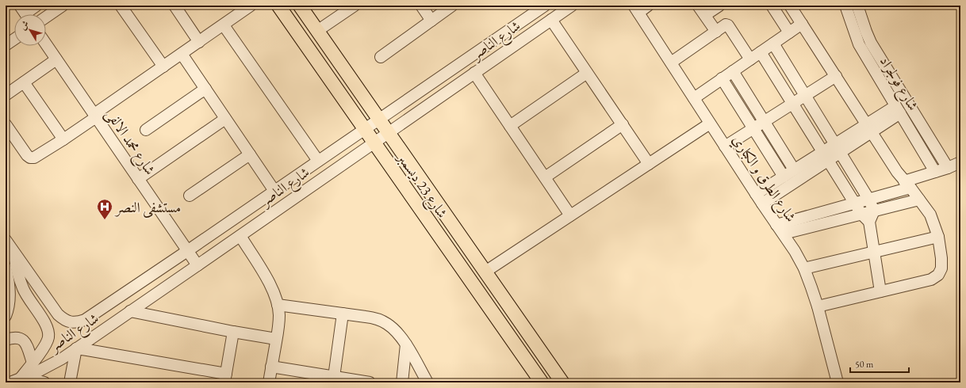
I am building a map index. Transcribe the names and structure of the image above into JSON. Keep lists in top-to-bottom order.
{
  "streets": {
    "main road": ["شارع 23 ديسمبر"],
    "street": [
      "شارع الناصر",
      "شارع فولجراد",
      "شارع محمد الالفى",
      "شارع الطرق و الكباري"
    ]
  },
  "crossings": [
    ["شارع الناصر", "شارع محمد الالفى"],
    ["شارع الناصر", "شارع 23 ديسمبر"]
  ],
  "places": {
    "hospital": ["مستشفى النصر"]
  },
  "scale_bar": "50 m",
  "north": "top left"
}
